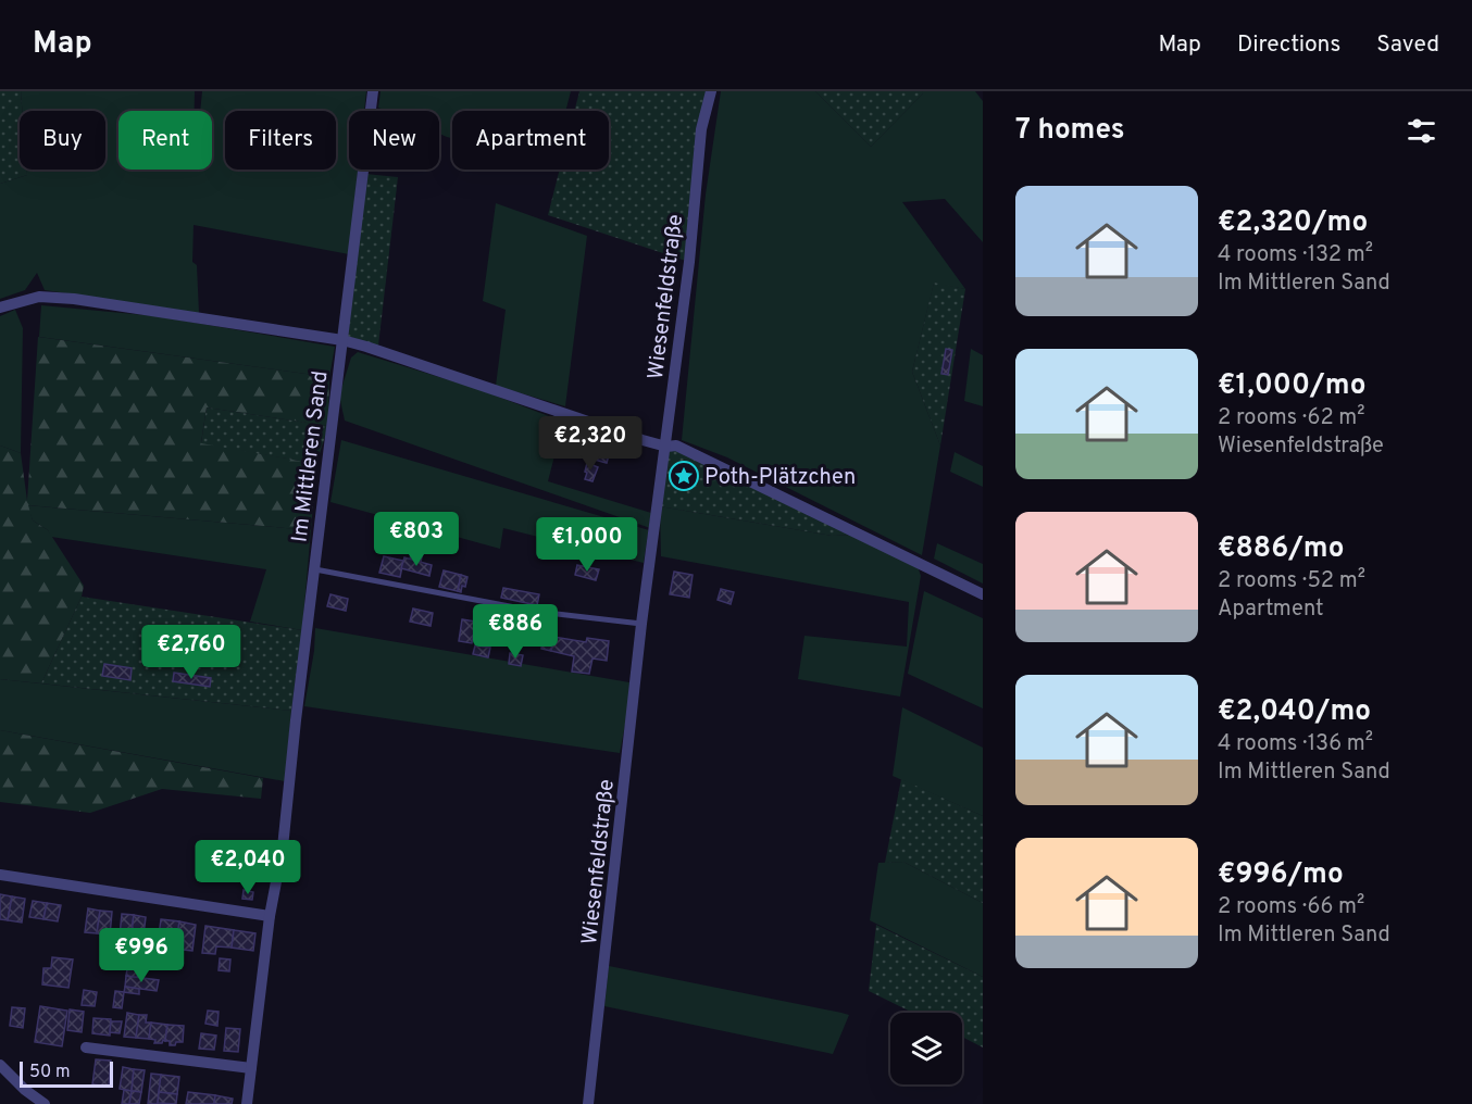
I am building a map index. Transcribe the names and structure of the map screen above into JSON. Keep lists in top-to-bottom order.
{
  "streets": {
    "street": ["Wiesenfeldstraße", "Im Mittleren Sand"]
  },
  "places": {
    "place": ["Poth-Plätzchen"]
  },
  "scale_bar": "50 m",
  "page": {
    "header": "Map",
    "nav": ["Map", "Directions", "Saved"],
    "heading": "7 homes",
    "chip": [
      "Buy",
      "Rent",
      "Filters",
      "New",
      "Apartment"
    ],
    "list": [
      {
        "name": "€2,320/mo",
        "note": "4 rooms · 132 m² · Im Mittleren Sand"
      },
      {
        "name": "€1,000/mo",
        "note": "2 rooms · 62 m² · Wiesenfeldstraße"
      },
      {
        "name": "€886/mo",
        "note": "2 rooms · 52 m² · Apartment"
      },
      {
        "name": "€2,040/mo",
        "note": "4 rooms · 136 m² · Im Mittleren Sand"
      },
      {
        "name": "€996/mo",
        "note": "2 rooms · 66 m² · Im Mittleren Sand"
      }
    ],
    "price": [
      "€2,320",
      "€803",
      "€1,000",
      "€886",
      "€2,760",
      "€2,040",
      "€996"
    ],
    "scale": "50 m"
  }
}
